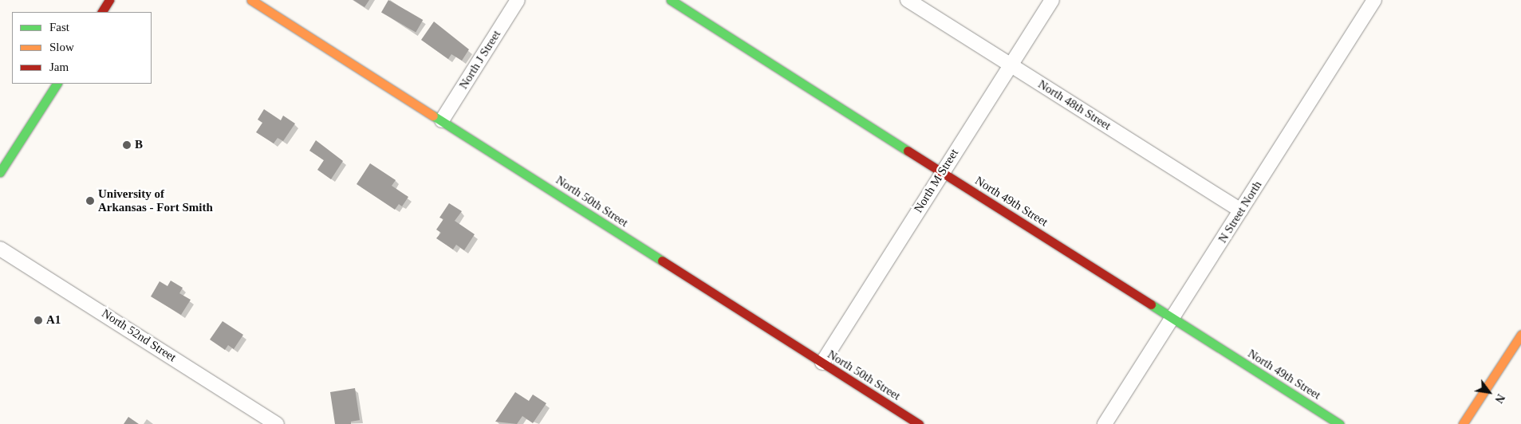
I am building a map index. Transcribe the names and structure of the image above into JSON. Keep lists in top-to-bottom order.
{
  "streets": {
    "street": [
      "North J Street",
      "North 48th Street",
      "North M Street",
      "North 50th Street",
      "North 49th Street",
      "N Street North",
      "North 52nd Street"
    ]
  },
  "crossings": [
    ["North J Street", "North 50th Street"],
    ["North 48th Street", "North M Street"],
    ["North 48th Street", "N Street North"],
    ["North M Street", "North 50th Street"],
    ["North M Street", "North 49th Street"],
    ["North 49th Street", "N Street North"]
  ],
  "places": ["B", "University of Arkansas - Fort Smith", "A1"],
  "legend": ["Fast", "Slow", "Jam"],
  "north": "bottom right"
}
